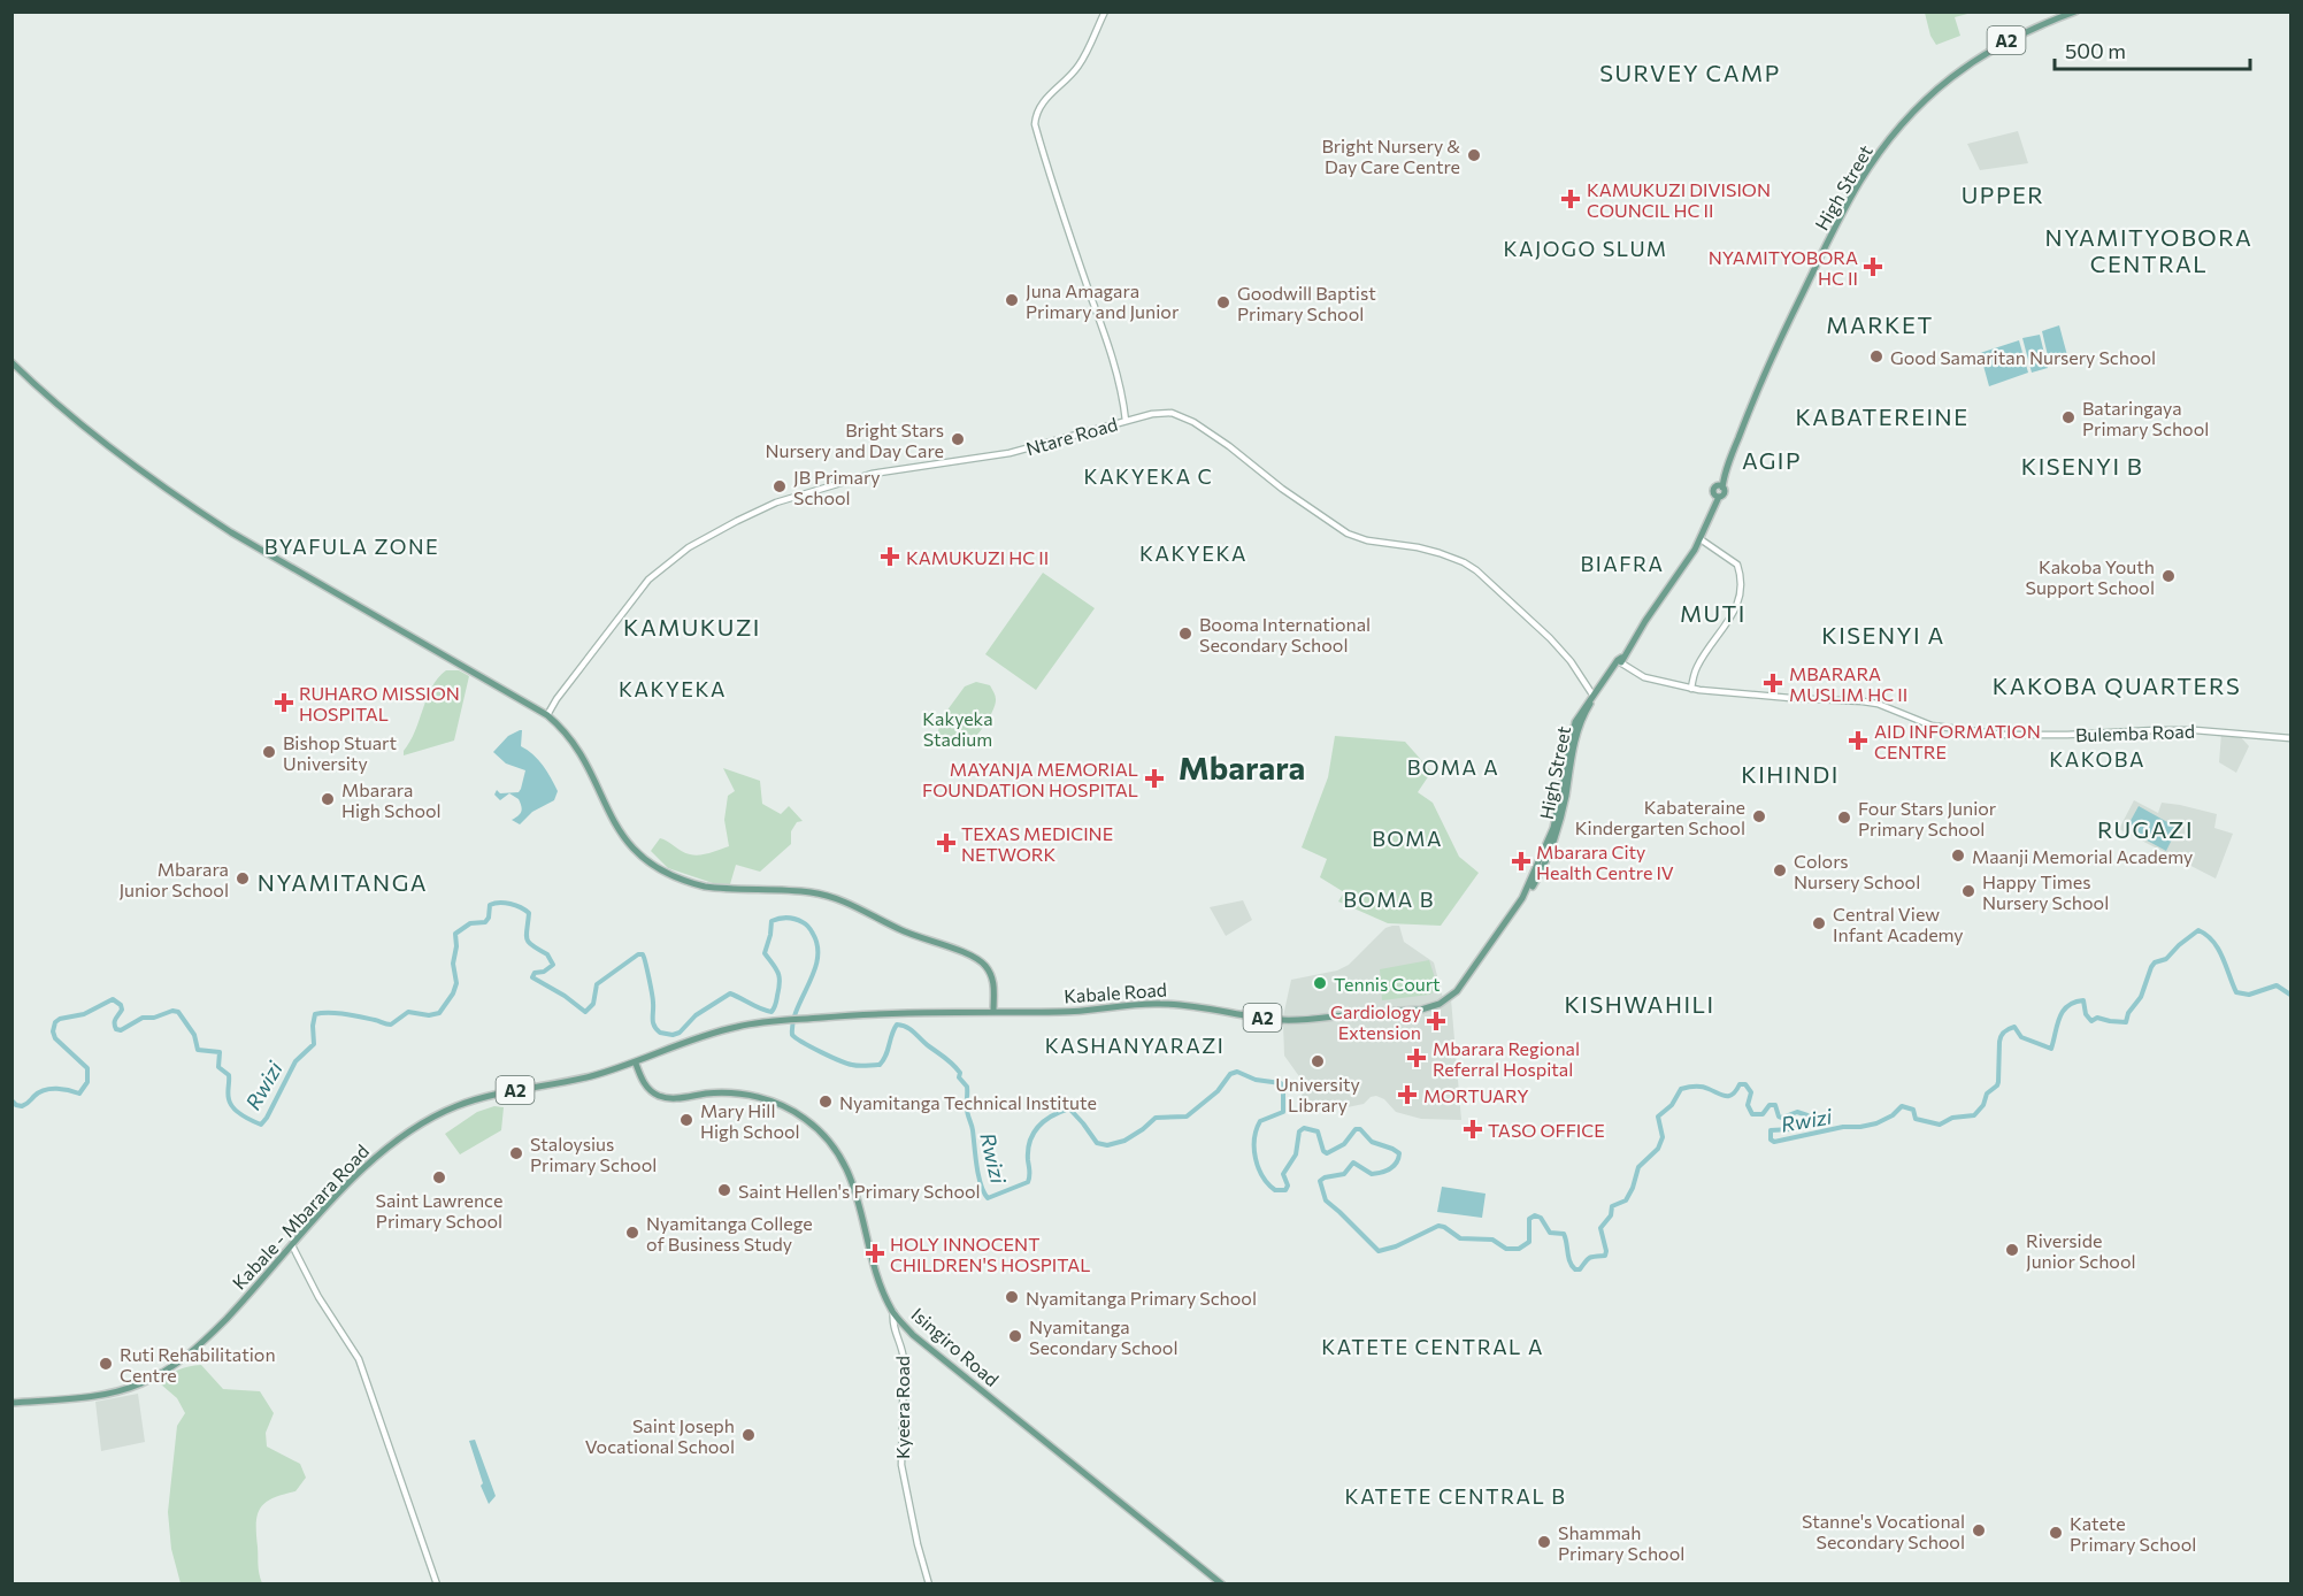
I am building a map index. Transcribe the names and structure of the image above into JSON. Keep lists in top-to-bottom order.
{
  "streets": {
    "main road": [
      "A2",
      "High Street",
      "Ntare Road",
      "Bulemba Road",
      "Kabale Road",
      "Kabale - Mbarara Road",
      "Isingiro Road",
      "Kyeera Road"
    ]
  },
  "crossings": [
    ["High Street", "Ntare Road"],
    ["High Street", "Bulemba Road"],
    ["High Street", "Kabale Road"],
    ["Kabale Road", "Kabale - Mbarara Road"],
    ["Kabale - Mbarara Road", "Isingiro Road"],
    ["Isingiro Road", "Kyeera Road"]
  ],
  "districts": [
    "SURVEY CAMP",
    "UPPER",
    "NYAMITYOBORA CENTRAL",
    "KAJOGO SLUM",
    "MARKET",
    "KABATEREINE",
    "AGIP",
    "KISENYI B",
    "KAKYEKA C",
    "BYAFULA ZONE",
    "KAKYEKA",
    "BIAFRA",
    "MUTI",
    "KAMUKUZI",
    "KISENYI A",
    "KAKOBA QUARTERS",
    "KAKYEKA",
    "KAKOBA",
    "Mbarara",
    "BOMA A",
    "KIHINDI",
    "RUGAZI",
    "BOMA",
    "NYAMITANGA",
    "BOMA B",
    "KISHWAHILI",
    "KASHANYARAZI",
    "KATETE CENTRAL A",
    "KATETE CENTRAL B"
  ],
  "water": ["Rwizi"],
  "parks": ["Kakyeka Stadium"],
  "places": {
    "other": [
      "Bright Nursery & Day Care Centre",
      "Juna Amagara Primary and Junior",
      "Goodwill Baptist Primary School",
      "Good Samaritan Nursery School",
      "Bataringaya Primary School",
      "Bright Stars Nursery and Day Care",
      "JB Primary School",
      "Kakoba Youth Support School",
      "Booma International Secondary School",
      "Bishop Stuart University",
      "Mbarara High School",
      "Kabateraine Kindergarten School",
      "Four Stars Junior Primary School",
      "Maanji Memorial Academy",
      "Colors Nursery School",
      "Mbarara Junior School",
      "Happy Times Nursery School",
      "Central View Infant Academy",
      "Tennis Court",
      "University Library",
      "Nyamitanga Technical Institute",
      "Mary Hill High School",
      "Staloysius Primary School",
      "Saint Lawrence Primary School",
      "Saint Hellen's Primary School",
      "Nyamitanga College of Business Study",
      "Riverside Junior School",
      "Nyamitanga Primary School",
      "Nyamitanga Secondary School",
      "Ruti Rehabilitation Centre",
      "Saint Joseph Vocational School",
      "Stanne's Vocational Secondary School",
      "Katete Primary School",
      "Shammah Primary School"
    ],
    "health": [
      "KAMUKUZI DIVISION COUNCIL HC II",
      "NYAMITYOBORA HC II",
      "KAMUKUZI HC II",
      "MBARARA MUSLIM HC II",
      "RUHARO MISSION HOSPITAL",
      "AID INFORMATION CENTRE",
      "MAYANJA MEMORIAL FOUNDATION HOSPITAL",
      "TEXAS MEDICINE NETWORK",
      "Mbarara City Health Centre IV",
      "Cardiology Extension",
      "Mbarara Regional Referral Hospital",
      "MORTUARY",
      "TASO OFFICE",
      "HOLY INNOCENT CHILDREN'S HOSPITAL"
    ]
  },
  "scale_bar": "500 m"
}
